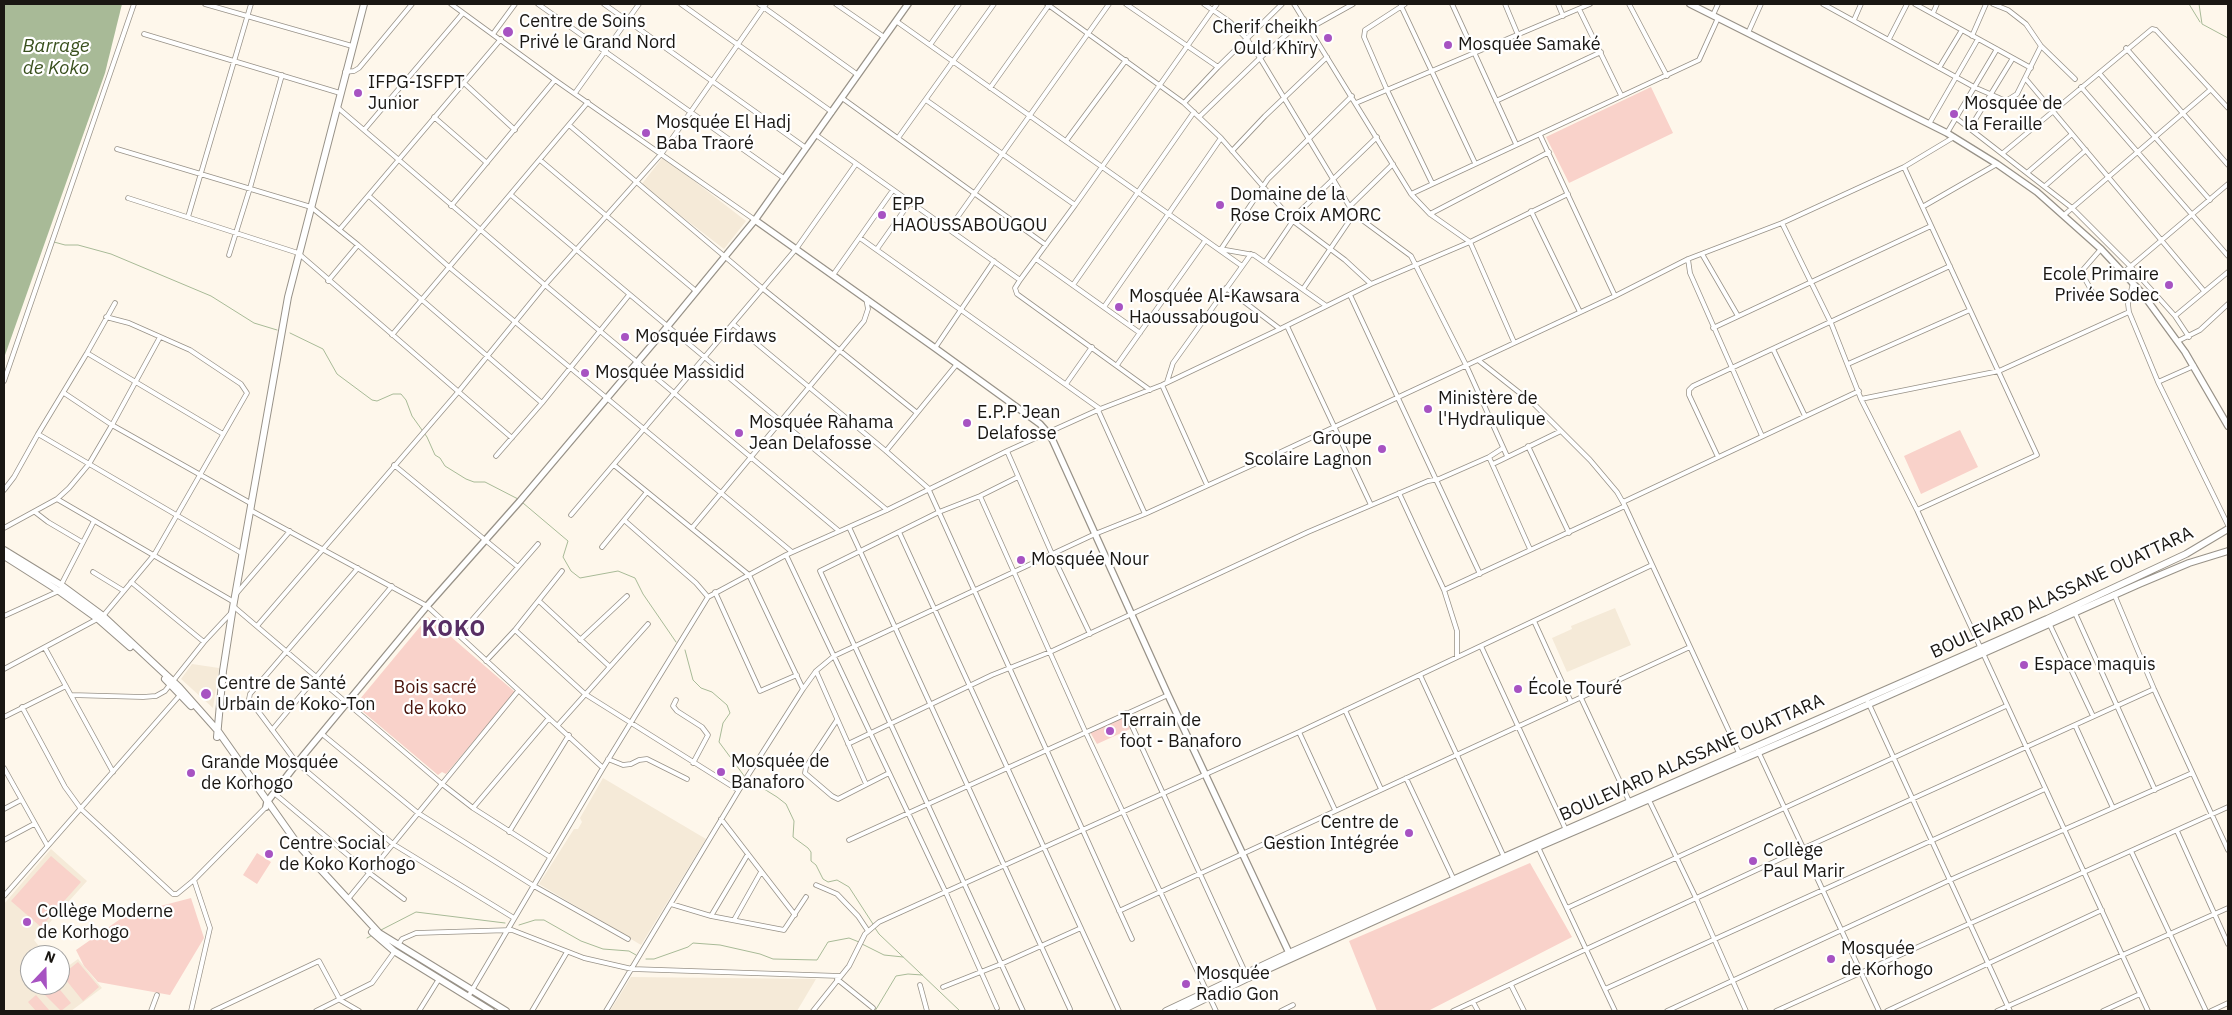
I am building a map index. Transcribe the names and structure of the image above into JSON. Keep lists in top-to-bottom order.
{
  "streets": {
    "main road": ["BOULEVARD ALASSANE OUATTARA"]
  },
  "districts": ["KOKO"],
  "water": ["Barrage de Koko"],
  "parks": ["Bois sacré de koko"],
  "places": [
    "Centre de Soins Privé le Grand Nord",
    "Cherif cheikh Ould Khïry",
    "Mosquée Samaké",
    "IFPG-ISFPT Junior",
    "Mosquée de la Feraille",
    "Mosquée El Hadj Baba Traoré",
    "Domaine de la Rose Croix AMORC",
    "EPP HAOUSSABOUGOU",
    "Ecole Primaire Privée Sodec",
    "Mosquée Al-Kawsara Haoussabougou",
    "Mosquée Firdaws",
    "Mosquée Massidid",
    "Ministère de l'Hydraulique",
    "E.P.P Jean Delafosse",
    "Mosquée Rahama Jean Delafosse",
    "Groupe Scolaire Lagnon",
    "Mosquée Nour",
    "Espace maquis",
    "École Touré",
    "Centre de Santé Urbain de Koko-Ton",
    "Terrain de foot - Banaforo",
    "Mosquée de Banaforo",
    "Grande Mosquée de Korhogo",
    "Centre de Gestion Intégrée",
    "Centre Social de Koko Korhogo",
    "Collège Paul Marir",
    "Collège Moderne de Korhogo",
    "Mosquée de Korhogo",
    "Mosquée Radio Gon"
  ],
  "north": "top"
}
